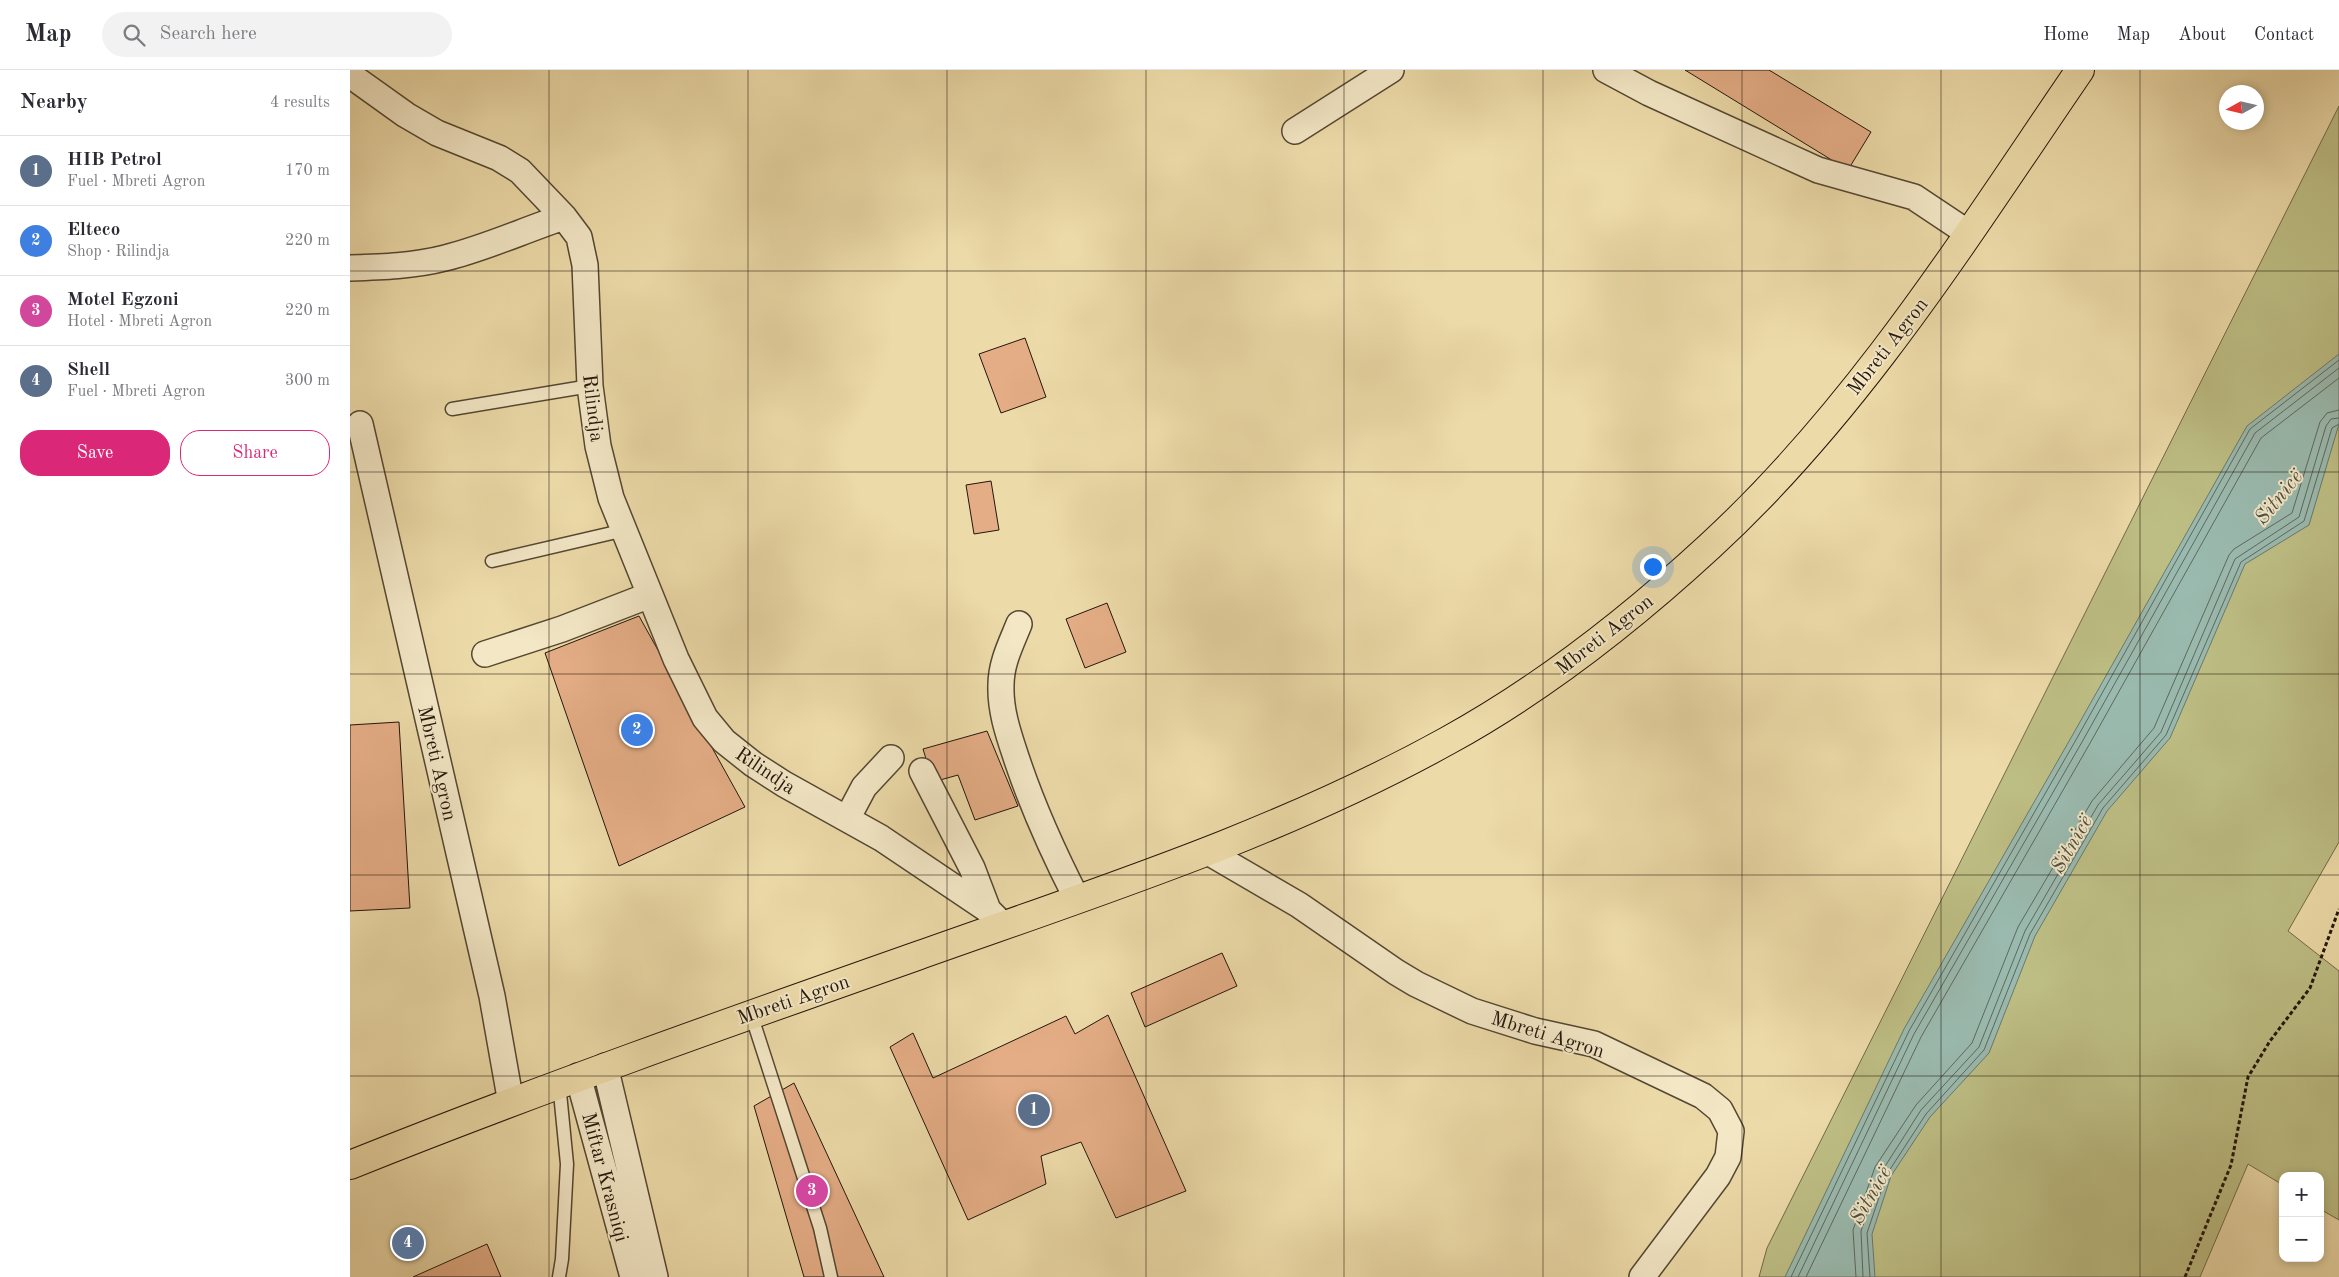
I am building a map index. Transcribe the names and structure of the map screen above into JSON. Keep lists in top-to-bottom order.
{
  "streets": {
    "main road": ["Mbreti Agron"],
    "street": ["Rilindja", "Miftar Krasniqi"]
  },
  "crossings": [
    ["Mbreti Agron", "Rilindja"],
    ["Mbreti Agron", "Miftar Krasniqi"]
  ],
  "water": ["Sitnicë"],
  "north": "left",
  "page": {
    "header": "Map",
    "search": "Search here",
    "nav": [
      "Home",
      "Map",
      "About",
      "Contact"
    ],
    "heading": ["Nearby", "4 results"],
    "list": [
      {
        "mark": "1",
        "name": "HIB Petrol",
        "note": "Fuel · Mbreti Agron",
        "value": "170 m"
      },
      {
        "mark": "2",
        "name": "Elteco",
        "note": "Shop · Rilindja",
        "value": "220 m"
      },
      {
        "mark": "3",
        "name": "Motel Egzoni",
        "note": "Hotel · Mbreti Agron",
        "value": "220 m"
      },
      {
        "mark": "4",
        "name": "Shell",
        "note": "Fuel · Mbreti Agron",
        "value": "300 m"
      }
    ],
    "buttons": ["Save", "Share"],
    "pins": [
      "2",
      "1",
      "3",
      "4"
    ],
    "map_buttons": ["+", "−"]
  }
}
